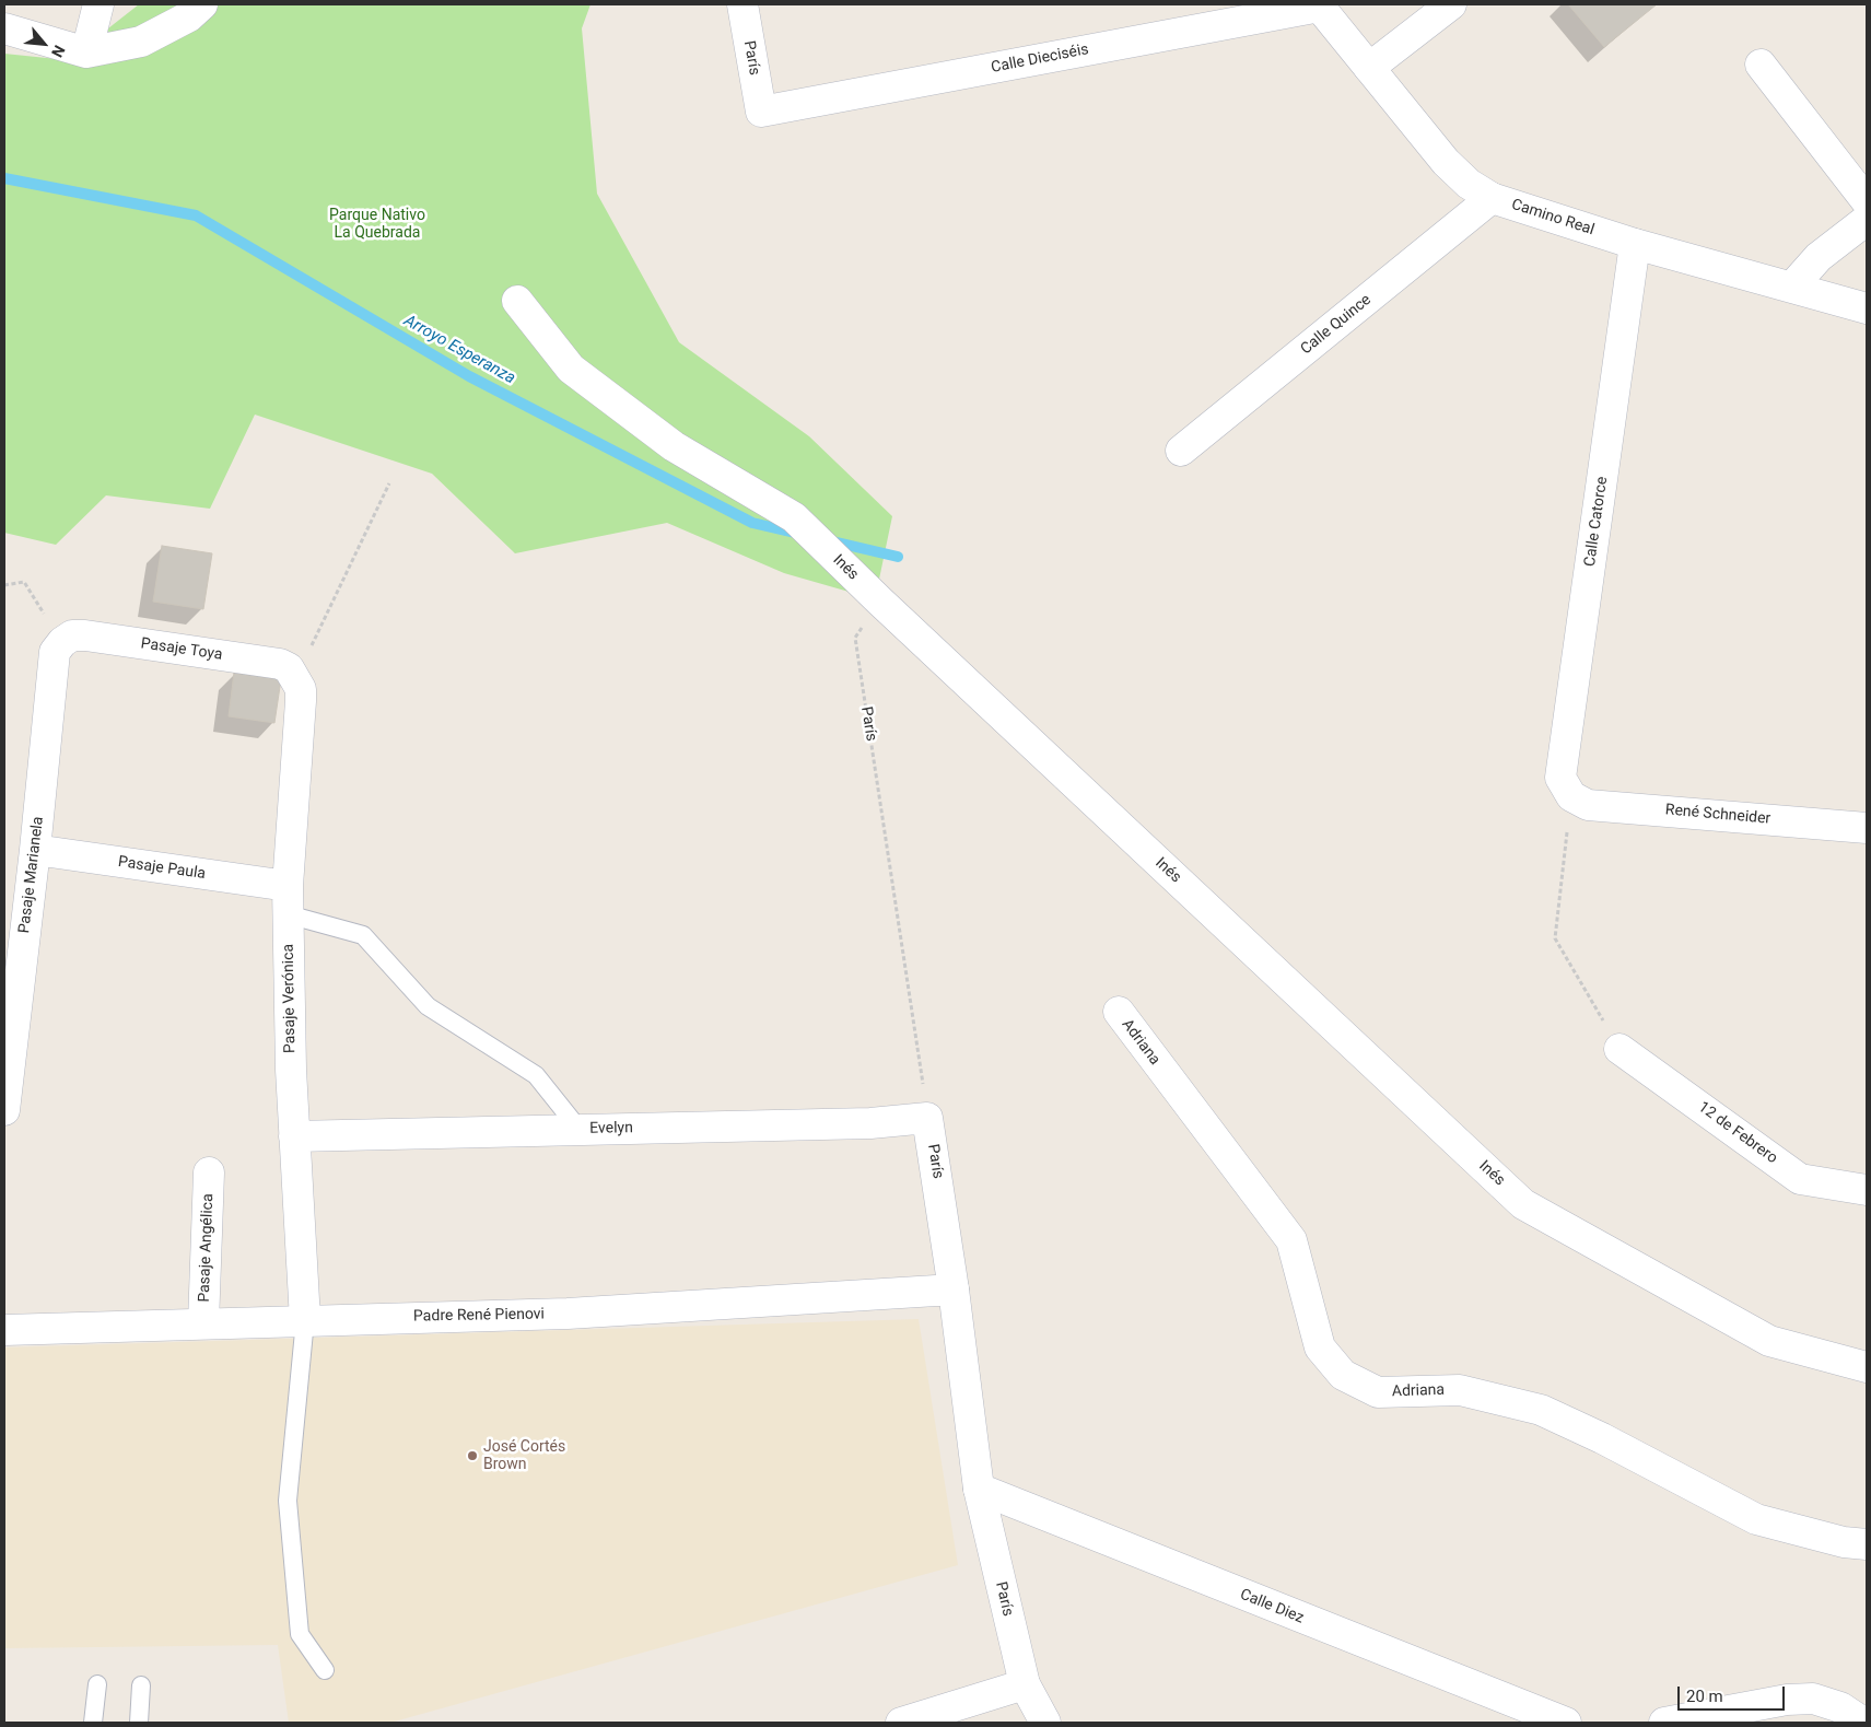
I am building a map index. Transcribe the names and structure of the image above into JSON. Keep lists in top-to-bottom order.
{
  "streets": {
    "street": [
      "París",
      "Calle Dieciséis",
      "Camino Real",
      "Calle Quince",
      "Calle Catorce",
      "Inés",
      "Pasaje Toya",
      "René Schneider",
      "Pasaje Paula",
      "Pasaje Marianela",
      "Pasaje Verónica",
      "Adriana",
      "Evelyn",
      "12 de Febrero",
      "Pasaje Angélica",
      "Padre René Pienovi",
      "Calle Diez"
    ]
  },
  "crossings": [
    ["París", "Calle Dieciséis"],
    ["París", "Inés"],
    ["París", "Evelyn"],
    ["París", "Padre René Pienovi"],
    ["París", "Calle Diez"],
    ["Calle Dieciséis", "Camino Real"],
    ["Camino Real", "Calle Quince"],
    ["Camino Real", "Calle Catorce"],
    ["Calle Catorce", "René Schneider"],
    ["Pasaje Toya", "Pasaje Marianela"],
    ["Pasaje Toya", "Pasaje Verónica"],
    ["Pasaje Paula", "Pasaje Marianela"],
    ["Pasaje Paula", "Pasaje Verónica"],
    ["Pasaje Verónica", "Evelyn"],
    ["Pasaje Verónica", "Padre René Pienovi"],
    ["Pasaje Angélica", "Padre René Pienovi"]
  ],
  "water": ["Arroyo Esperanza"],
  "parks": ["Parque Nativo La Quebrada"],
  "places": ["José Cortés Brown"],
  "scale_bar": "20 m",
  "north": "bottom right"
}
